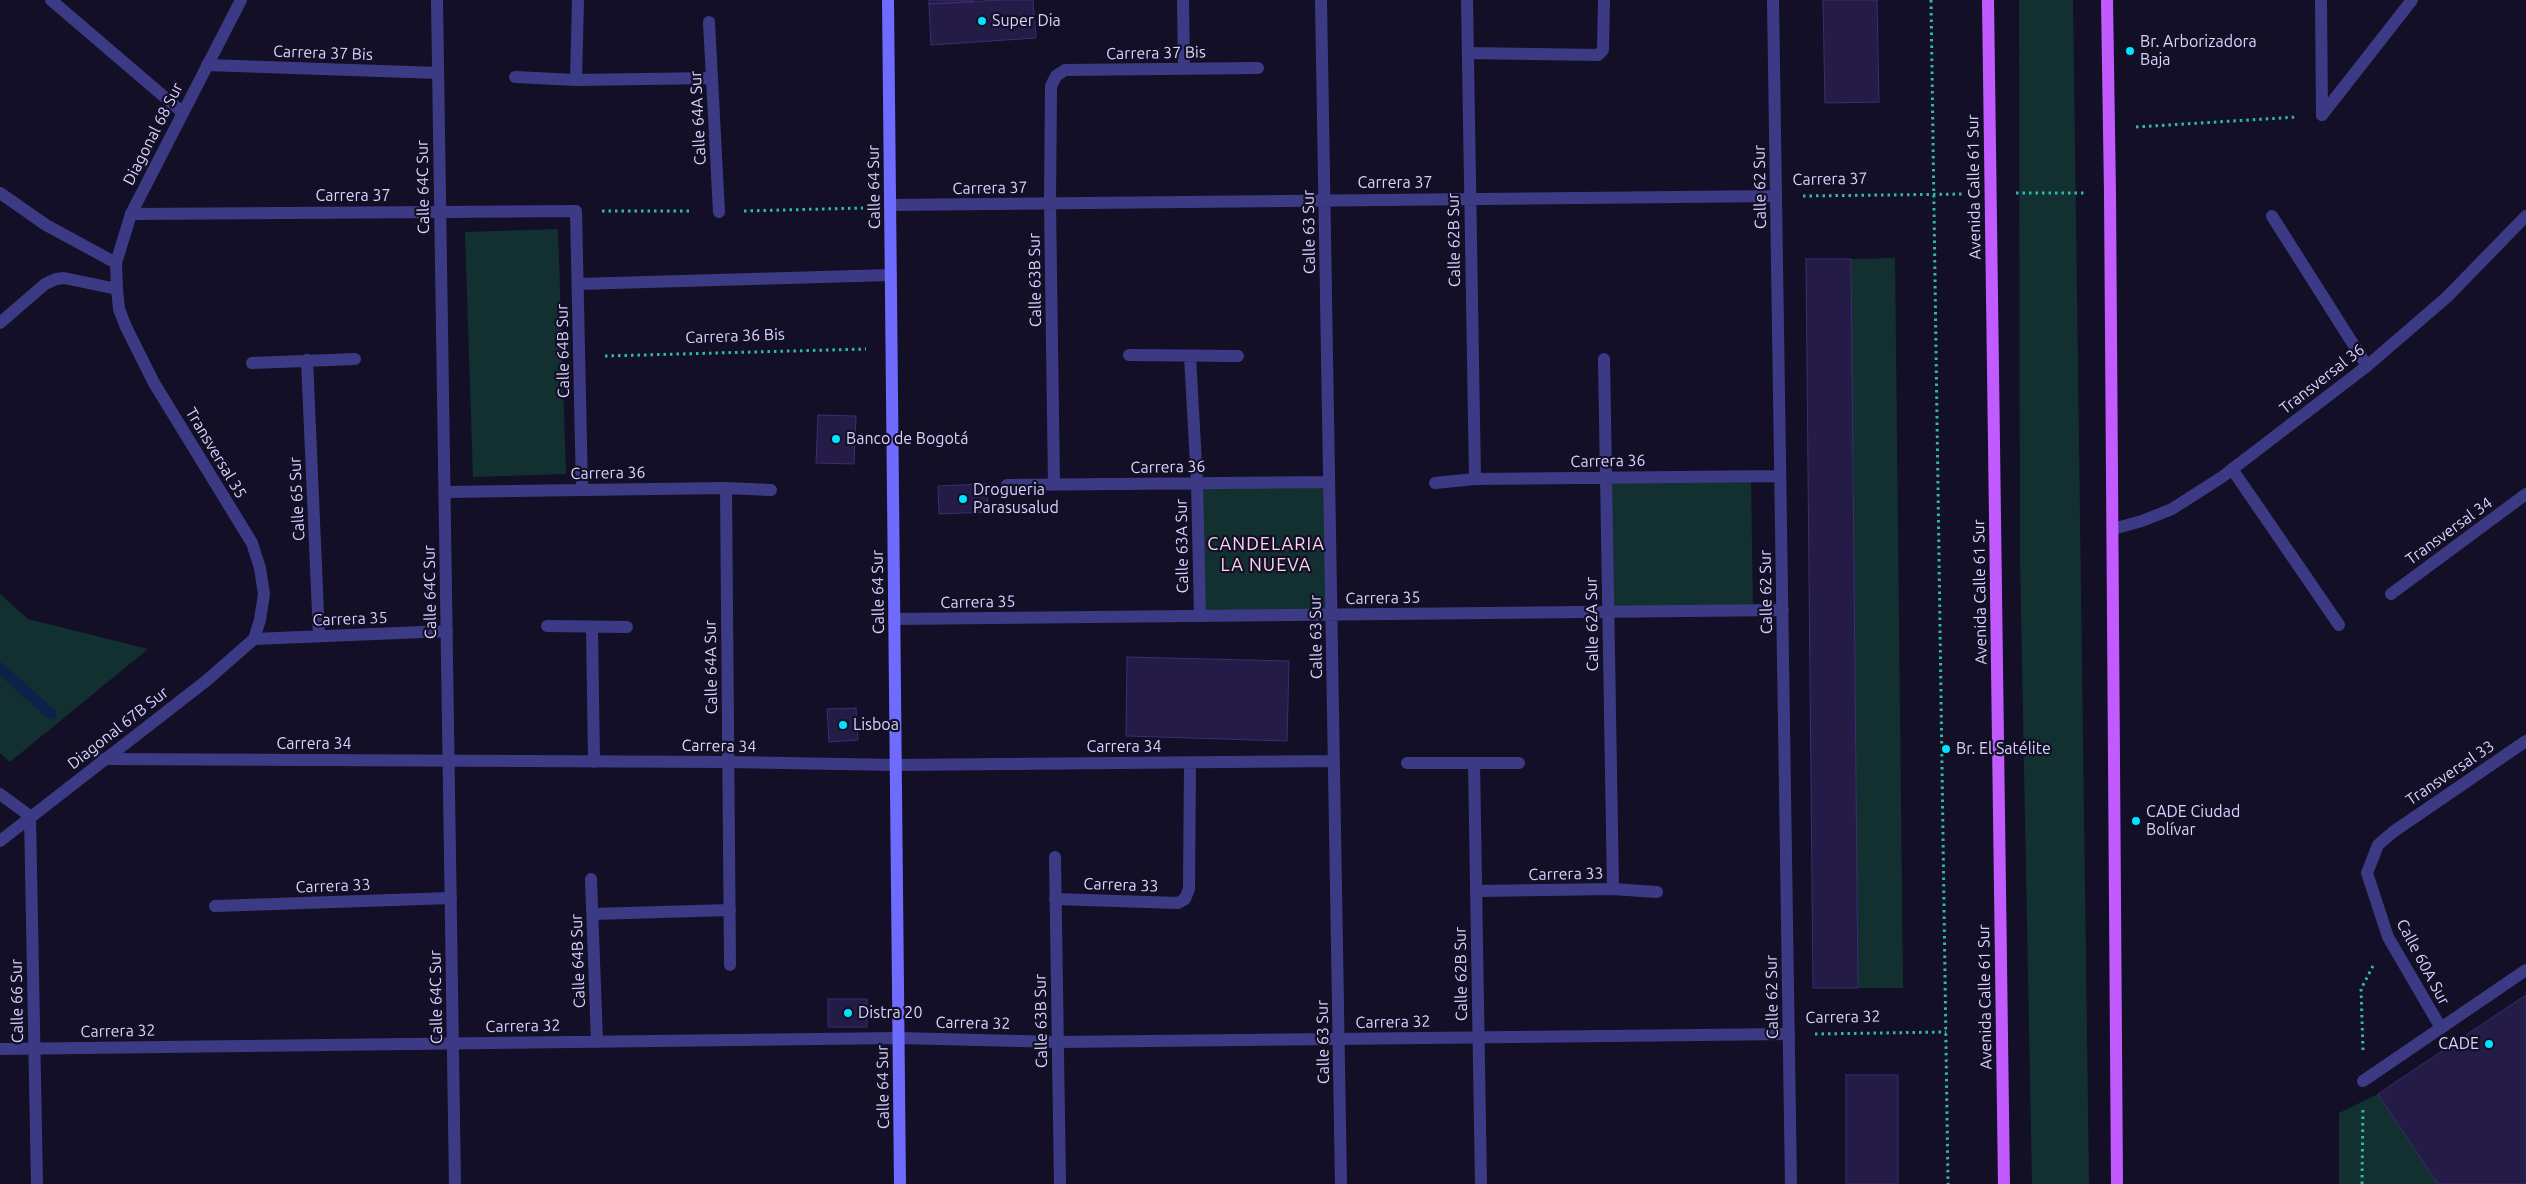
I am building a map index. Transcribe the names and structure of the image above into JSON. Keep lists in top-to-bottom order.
{
  "streets": {
    "main road": ["Avenida Calle 61 Sur"],
    "street": [
      "Carrera 37 Bis",
      "Calle 64A Sur",
      "Diagonal 68 Sur",
      "Carrera 37",
      "Calle 64C Sur",
      "Calle 64 Sur",
      "Calle 62 Sur",
      "Calle 63 Sur",
      "Calle 62B Sur",
      "Calle 63B Sur",
      "Calle 64B Sur",
      "Transversal 36",
      "Transversal 35",
      "Carrera 36",
      "Calle 65 Sur",
      "Transversal 34",
      "Calle 63A Sur",
      "Carrera 35",
      "Calle 62A Sur",
      "Diagonal 67B Sur",
      "Carrera 34",
      "Transversal 33",
      "Carrera 33",
      "Calle 60A Sur",
      "Calle 66 Sur",
      "Carrera 32"
    ],
    "path": ["Carrera 36 Bis"]
  },
  "crossings": [
    ["Carrera 37 Bis", "Diagonal 68 Sur"],
    ["Carrera 37 Bis", "Calle 64C Sur"],
    ["Carrera 37 Bis", "Calle 63B Sur"],
    ["Calle 64A Sur", "Carrera 36"],
    ["Calle 64A Sur", "Carrera 34"],
    ["Diagonal 68 Sur", "Carrera 37"],
    ["Diagonal 68 Sur", "Transversal 35"],
    ["Carrera 37", "Calle 64C Sur"],
    ["Carrera 37", "Calle 64 Sur"],
    ["Carrera 37", "Calle 62 Sur"],
    ["Carrera 37", "Avenida Calle 61 Sur"],
    ["Carrera 37", "Calle 63 Sur"],
    ["Carrera 37", "Calle 62B Sur"],
    ["Carrera 37", "Calle 63B Sur"],
    ["Carrera 37", "Calle 64B Sur"],
    ["Calle 64C Sur", "Carrera 36"],
    ["Calle 64C Sur", "Carrera 35"],
    ["Calle 64C Sur", "Carrera 34"],
    ["Calle 64C Sur", "Carrera 33"],
    ["Calle 64C Sur", "Carrera 32"],
    ["Calle 64 Sur", "Carrera 36 Bis"],
    ["Calle 64 Sur", "Carrera 35"],
    ["Calle 64 Sur", "Carrera 34"],
    ["Calle 64 Sur", "Carrera 32"],
    ["Calle 62 Sur", "Carrera 36"],
    ["Calle 62 Sur", "Carrera 35"],
    ["Calle 62 Sur", "Carrera 32"],
    ["Calle 63 Sur", "Carrera 36"],
    ["Calle 63 Sur", "Carrera 35"],
    ["Calle 63 Sur", "Carrera 34"],
    ["Calle 63 Sur", "Carrera 32"],
    ["Calle 62B Sur", "Carrera 36"],
    ["Calle 62B Sur", "Carrera 33"],
    ["Calle 62B Sur", "Carrera 32"],
    ["Calle 63B Sur", "Carrera 36"],
    ["Calle 63B Sur", "Carrera 33"],
    ["Calle 63B Sur", "Carrera 32"],
    ["Carrera 36 Bis", "Calle 64B Sur"],
    ["Calle 64B Sur", "Carrera 36"],
    ["Calle 64B Sur", "Carrera 32"],
    ["Transversal 35", "Carrera 35"],
    ["Transversal 35", "Diagonal 67B Sur"],
    ["Carrera 36", "Calle 63A Sur"],
    ["Carrera 36", "Calle 62A Sur"],
    ["Calle 65 Sur", "Carrera 35"],
    ["Calle 63A Sur", "Carrera 35"],
    ["Carrera 35", "Calle 62A Sur"],
    ["Carrera 35", "Diagonal 67B Sur"],
    ["Calle 62A Sur", "Carrera 33"],
    ["Diagonal 67B Sur", "Carrera 34"],
    ["Diagonal 67B Sur", "Calle 66 Sur"],
    ["Carrera 34", "Carrera 33"],
    ["Transversal 33", "Calle 60A Sur"],
    ["Calle 66 Sur", "Carrera 32"]
  ],
  "districts": ["CANDELARIA LA NUEVA"],
  "places": [
    "Super Dia",
    "Br. Arborizadora Baja",
    "Banco de Bogotá",
    "Drogueria Parasusalud",
    "Lisboa",
    "Br. El Satélite",
    "CADE Ciudad Bolívar",
    "Distra 20",
    "CADE"
  ]
}
